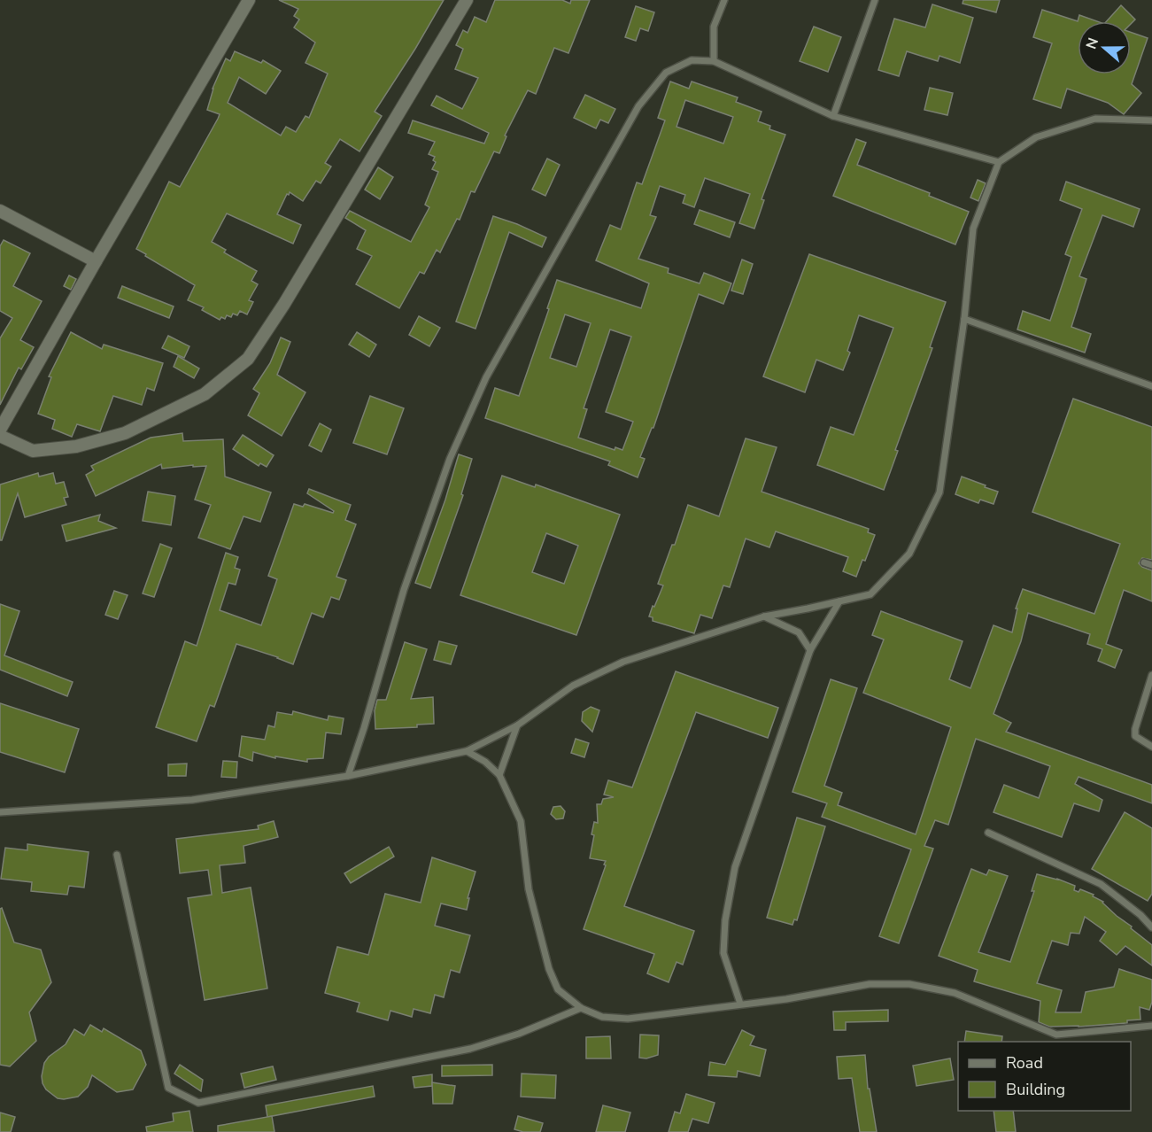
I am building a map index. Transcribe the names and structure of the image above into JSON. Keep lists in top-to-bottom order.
{
  "legend": ["Road", "Building"],
  "north": "left"
}
